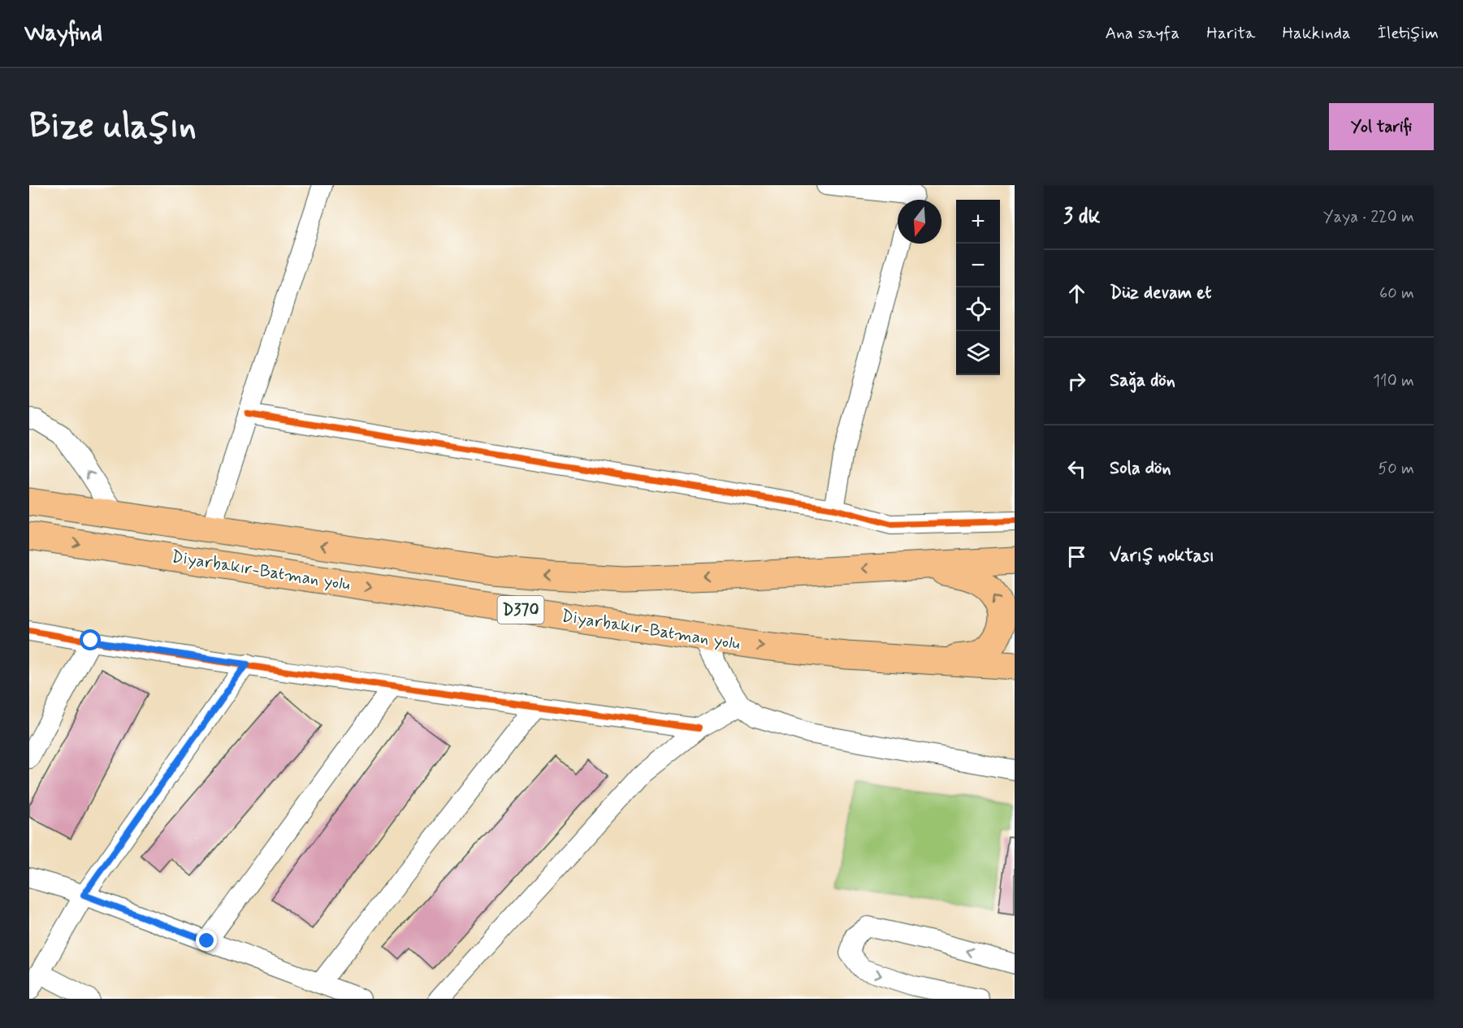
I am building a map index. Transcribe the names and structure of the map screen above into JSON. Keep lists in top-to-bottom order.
{
  "streets": {
    "highway": ["Diyarbakır-Batman yolu", "D370"]
  },
  "north": "bottom",
  "page": {
    "header": "Wayfind",
    "nav": [
      "Ana sayfa",
      "Harita",
      "Hakkında",
      "İletişim"
    ],
    "buttons": "Yol tarifi",
    "title": "Bize ulaşın",
    "heading": ["3 dk", "Yaya · 220 m"],
    "map_buttons": ["+", "−"],
    "list": [
      ["Düz devam et", "60 m"],
      ["Sağa dön", "110 m"],
      ["Sola dön", "50 m"],
      "Varış noktası"
    ]
  }
}
